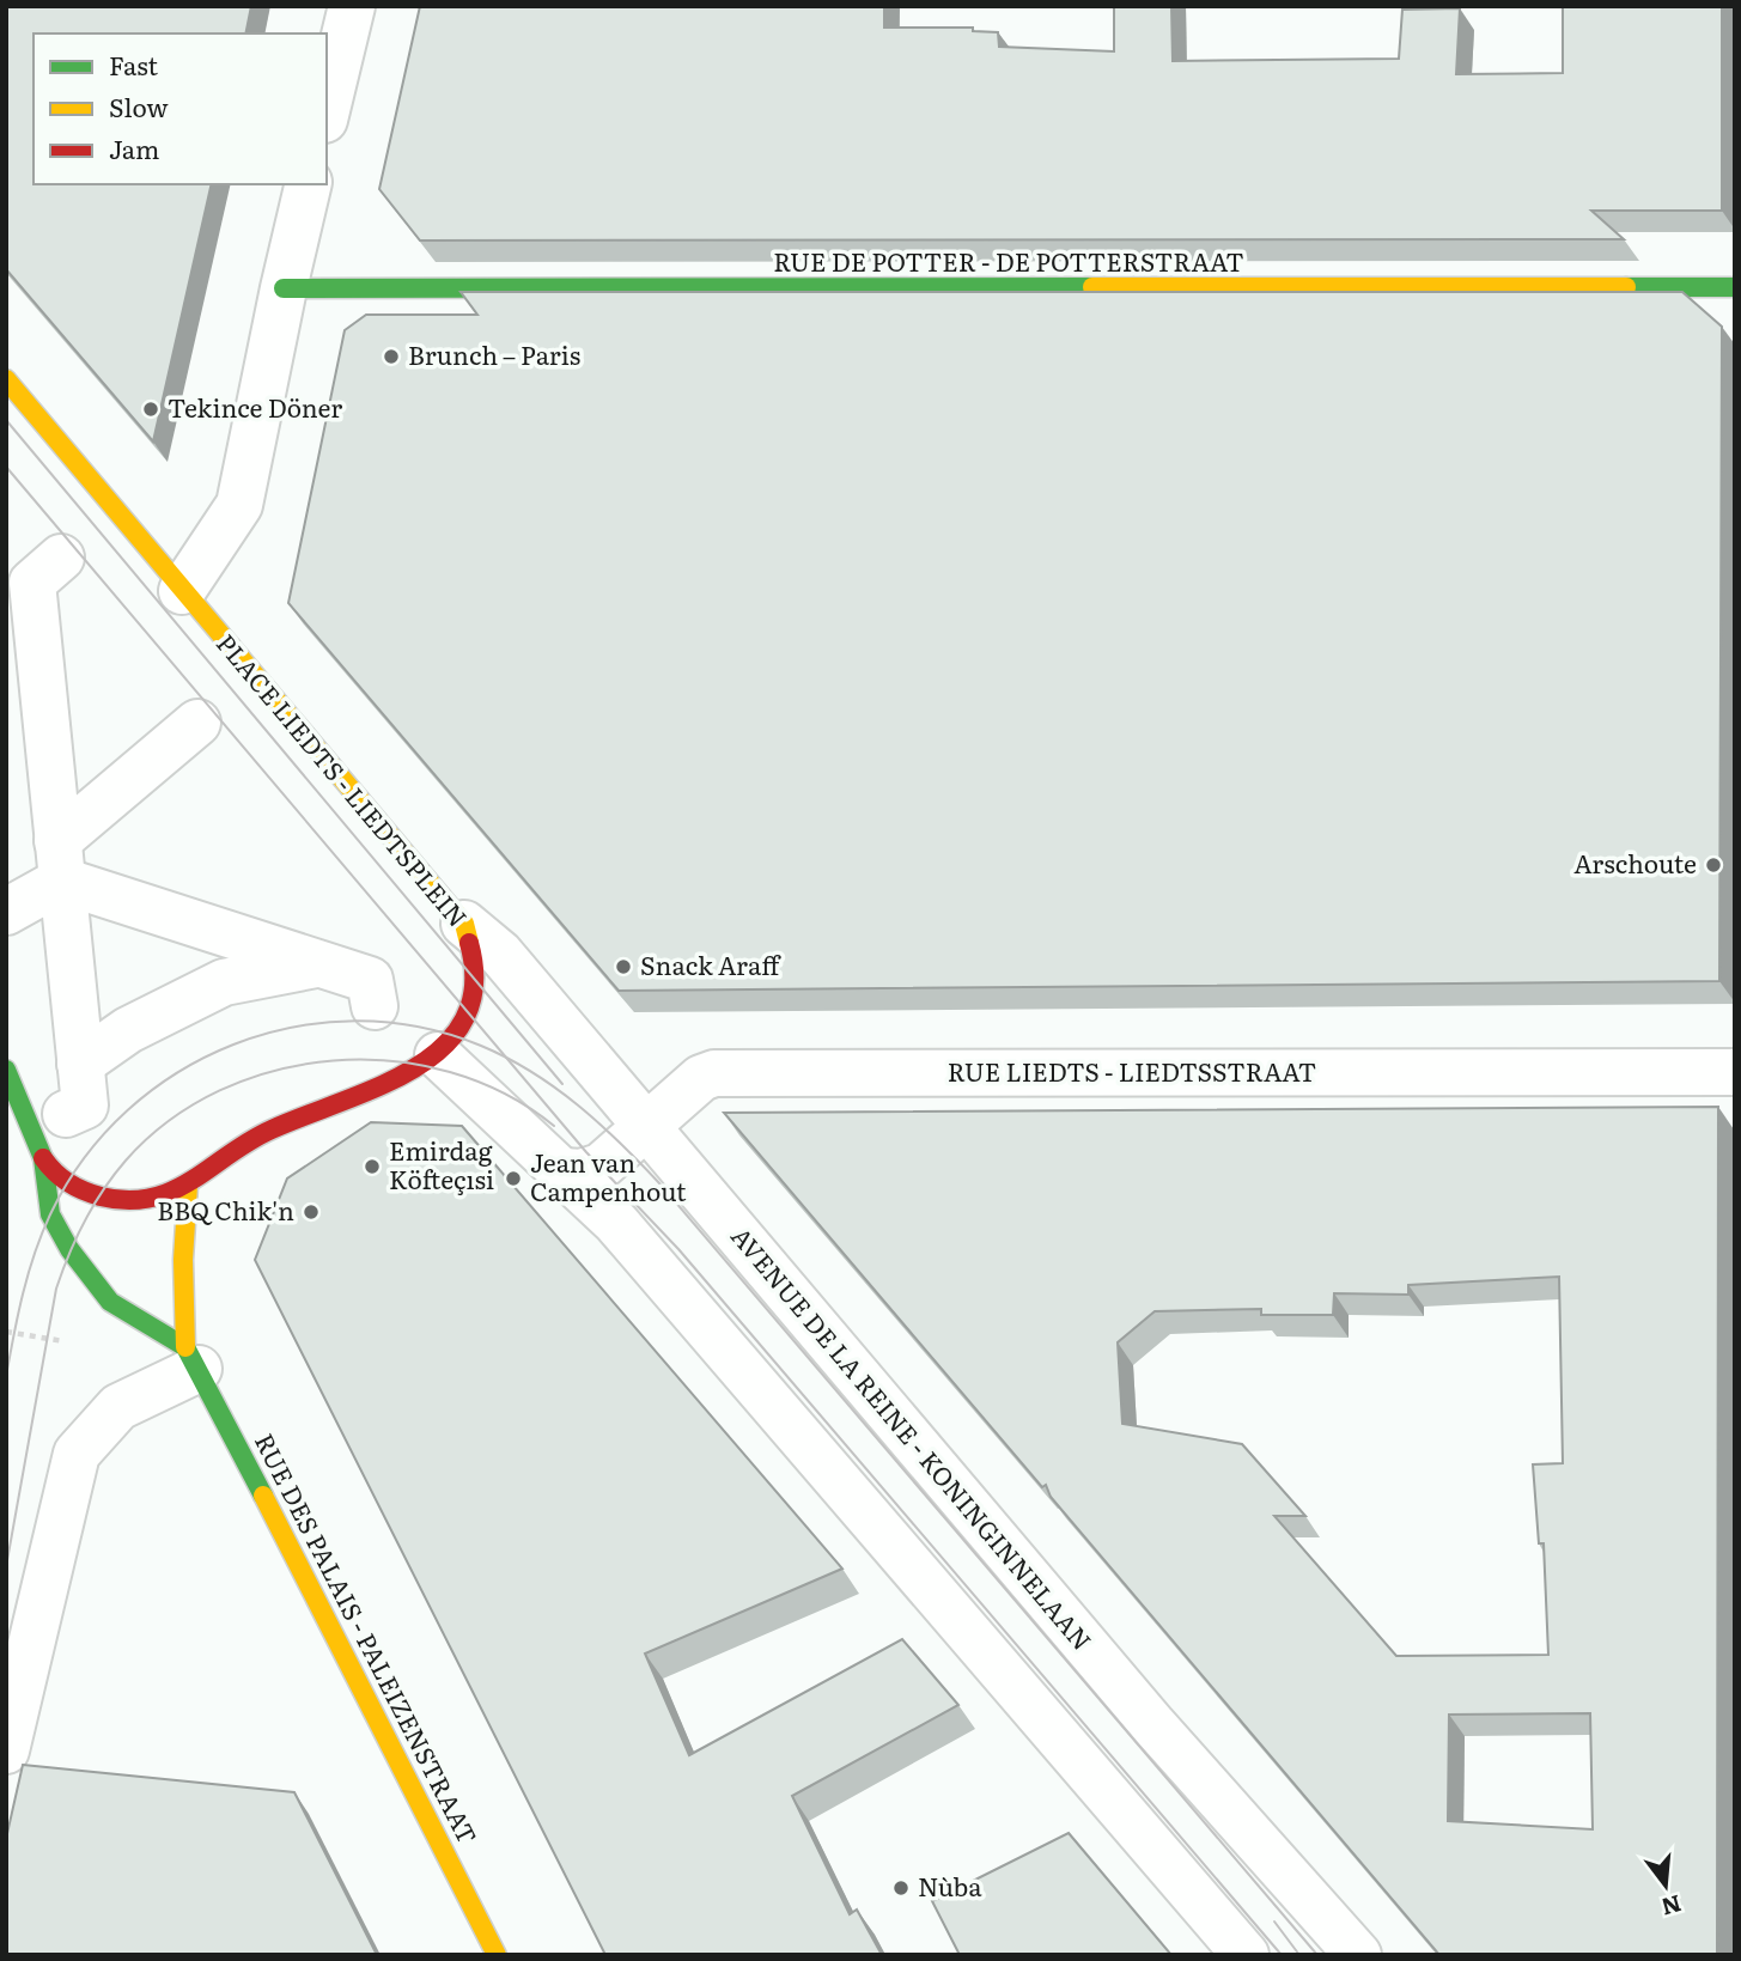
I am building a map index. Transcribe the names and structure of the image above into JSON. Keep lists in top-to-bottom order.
{
  "streets": {
    "main road": ["RUE DE POTTER - DE POTTERSTRAAT", "PLACE LIEDTS - LIEDTSPLEIN", "RUE DES PALAIS - PALEIZENSTRAAT"],
    "street": ["RUE LIEDTS - LIEDTSSTRAAT", "AVENUE DE LA REINE - KONINGINNELAAN"]
  },
  "crossings": [
    ["PLACE LIEDTS - LIEDTSPLEIN", "AVENUE DE LA REINE - KONINGINNELAAN"],
    ["RUE LIEDTS - LIEDTSSTRAAT", "AVENUE DE LA REINE - KONINGINNELAAN"]
  ],
  "places": [
    "Brunch – Paris",
    "Tekince Döner",
    "Arschoute",
    "Snack Araff",
    "Emirdag Köfteçısi",
    "Jean van Campenhout",
    "BBQ Chik'n",
    "Nùba"
  ],
  "legend": ["Fast", "Slow", "Jam"],
  "north": "bottom"
}
